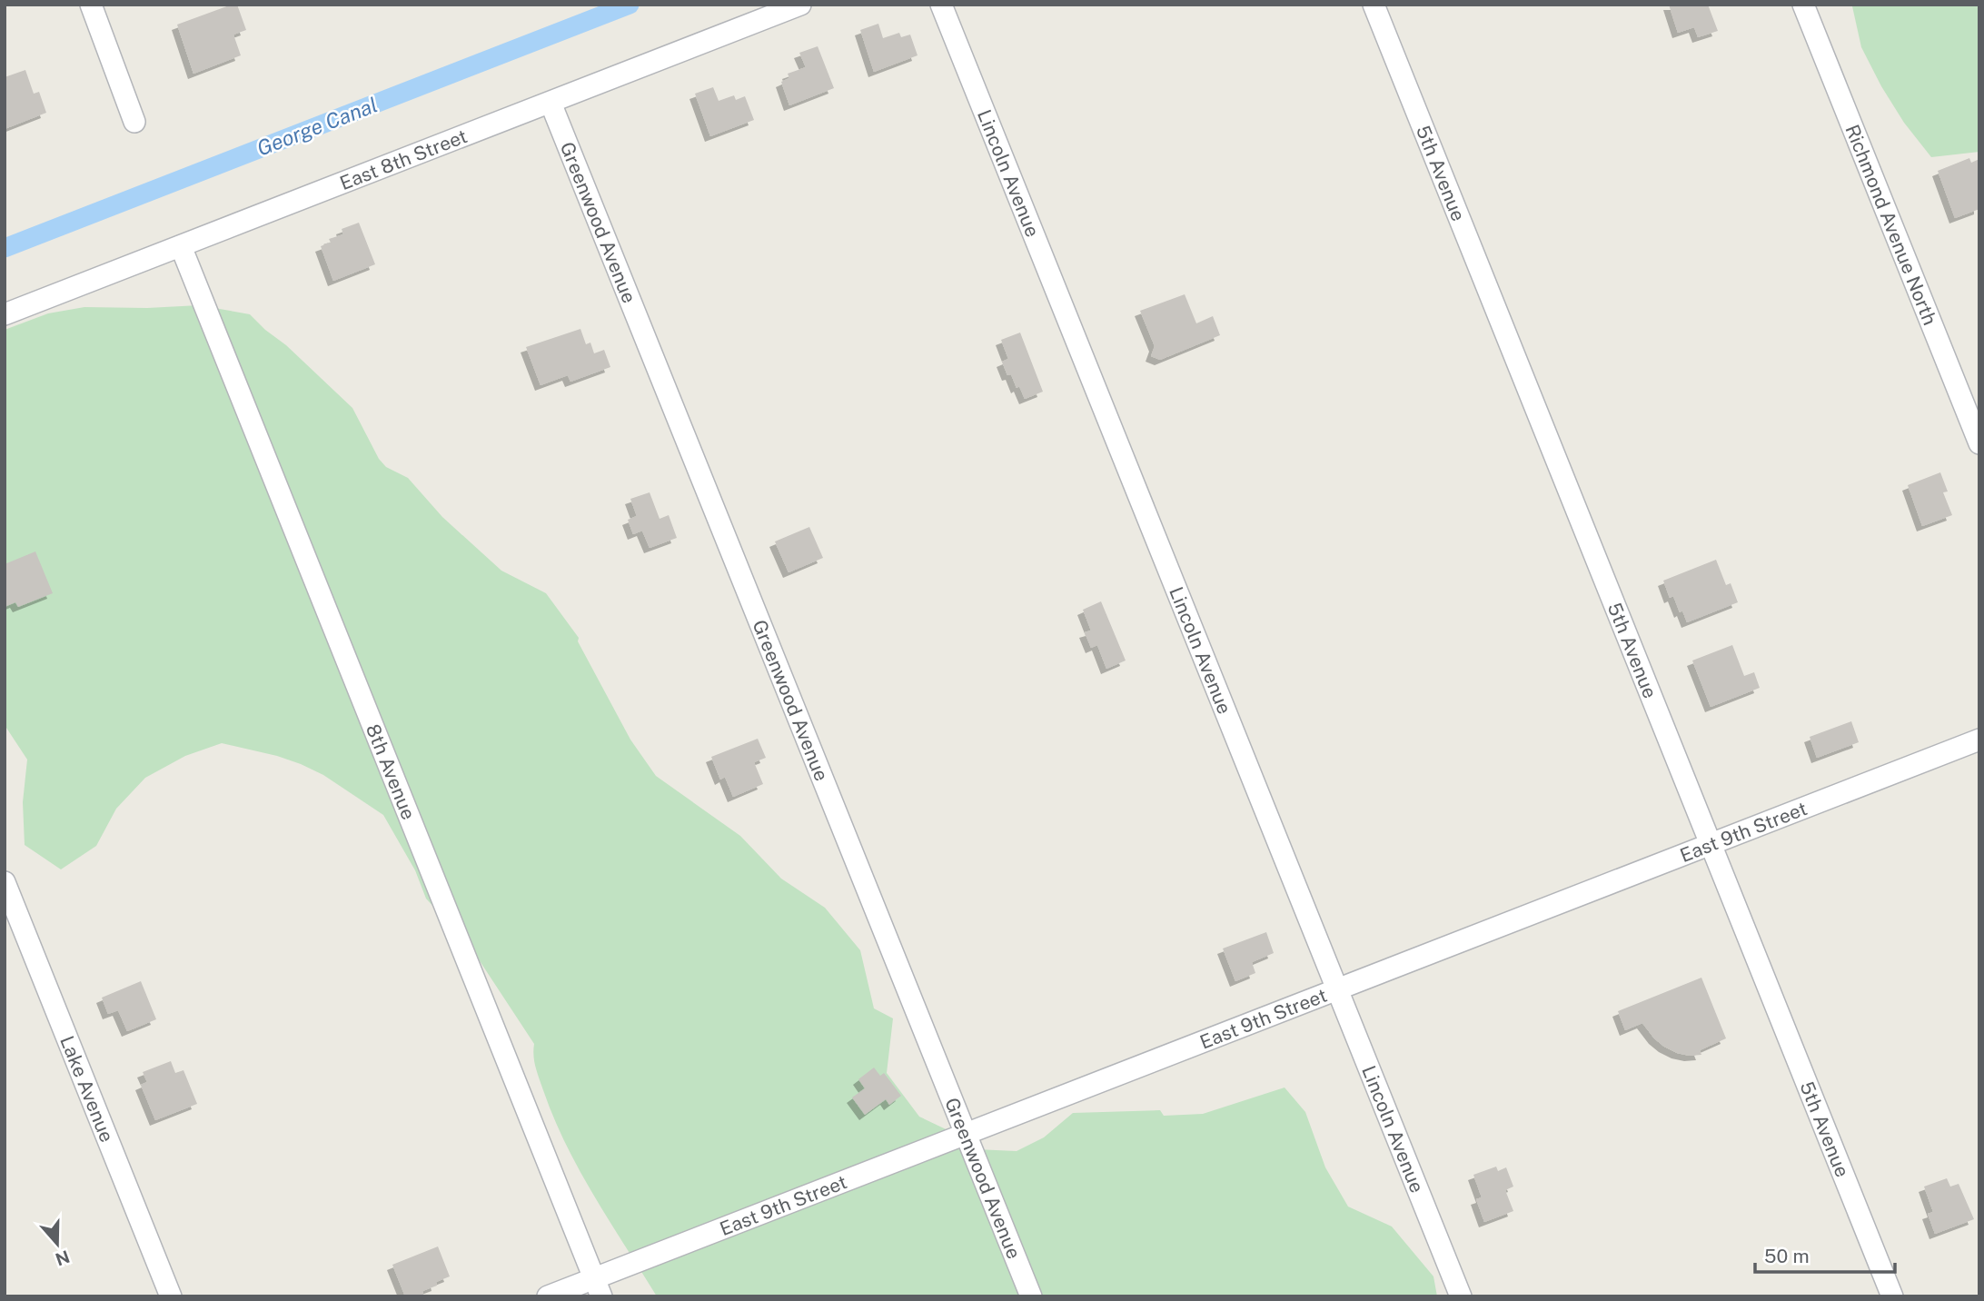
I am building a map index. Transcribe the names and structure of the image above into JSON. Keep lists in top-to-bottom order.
{
  "streets": {
    "street": [
      "East 8th Street",
      "Lincoln Avenue",
      "5th Avenue",
      "Greenwood Avenue",
      "Richmond Avenue North",
      "8th Avenue",
      "East 9th Street",
      "Lake Avenue"
    ]
  },
  "crossings": [
    ["East 8th Street", "Greenwood Avenue"],
    ["East 8th Street", "8th Avenue"],
    ["Lincoln Avenue", "East 9th Street"],
    ["5th Avenue", "East 9th Street"],
    ["Greenwood Avenue", "East 9th Street"],
    ["8th Avenue", "East 9th Street"]
  ],
  "water": ["George Canal"],
  "scale_bar": "50 m",
  "north": "bottom"
}
